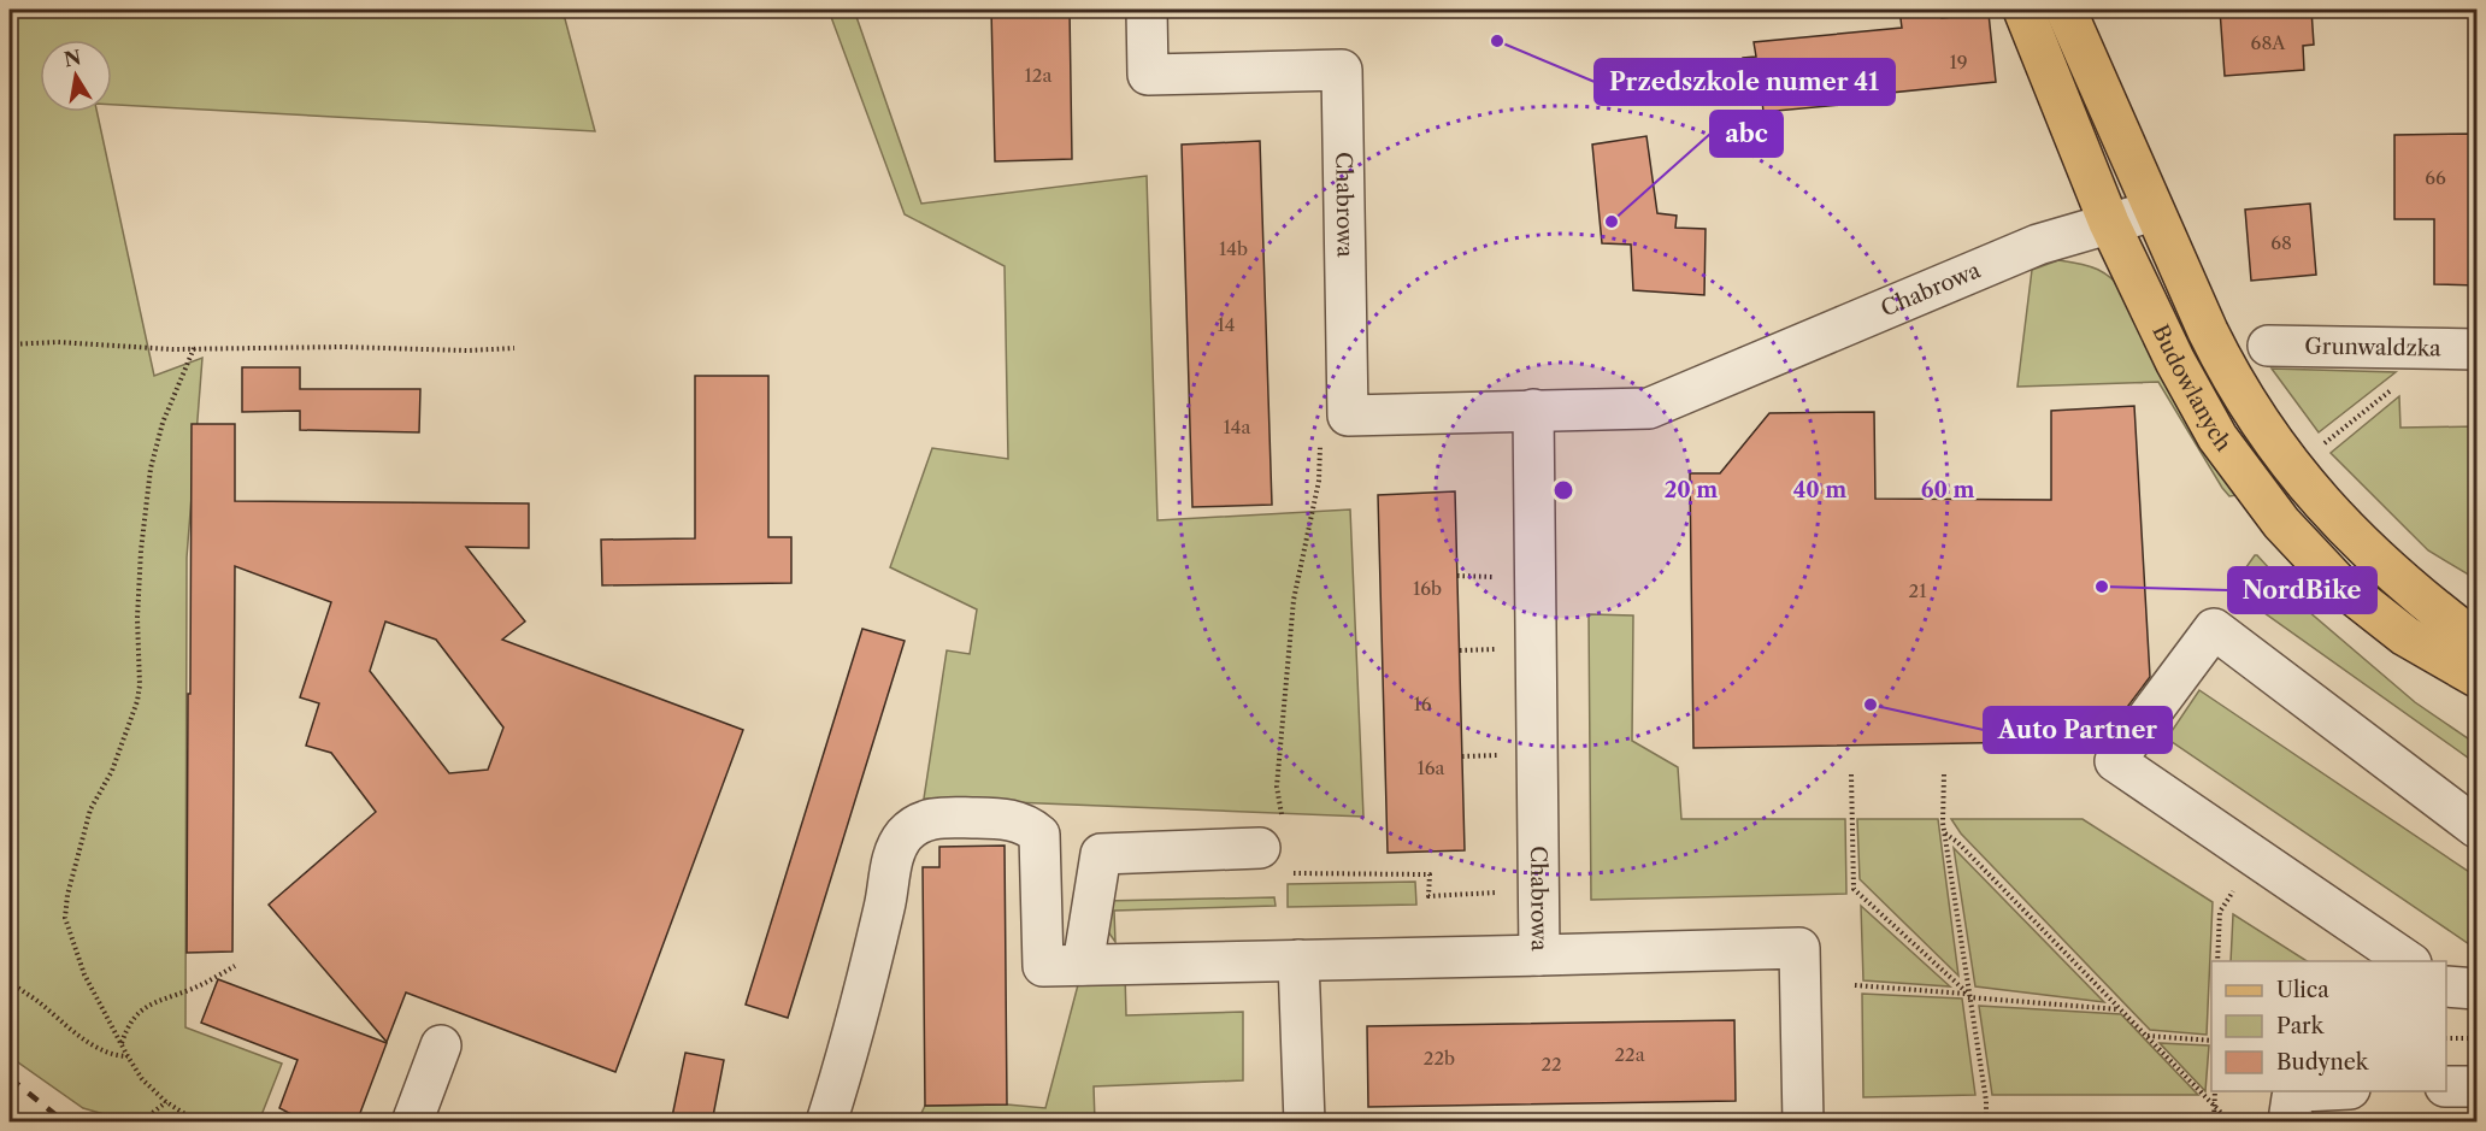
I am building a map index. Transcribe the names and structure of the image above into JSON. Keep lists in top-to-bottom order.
{
  "streets": {
    "main road": ["Budowlanych"],
    "street": ["Chabrowa", "Grunwaldzka"]
  },
  "crossings": [
    ["Chabrowa", "Budowlanych"]
  ],
  "places": [
    "Przedszkole numer 41",
    "abc",
    "NordBike",
    "Auto Partner"
  ],
  "house_numbers": [
    "68A",
    "19",
    "12a",
    "66",
    "68",
    "14b",
    "14",
    "14a",
    "16b",
    "21",
    "16",
    "16a",
    "22a",
    "22b",
    "22"
  ],
  "legend": ["Ulica", "Park", "Budynek"],
  "north": "top",
  "rings": ["20 m", "40 m", "60 m"]
}
